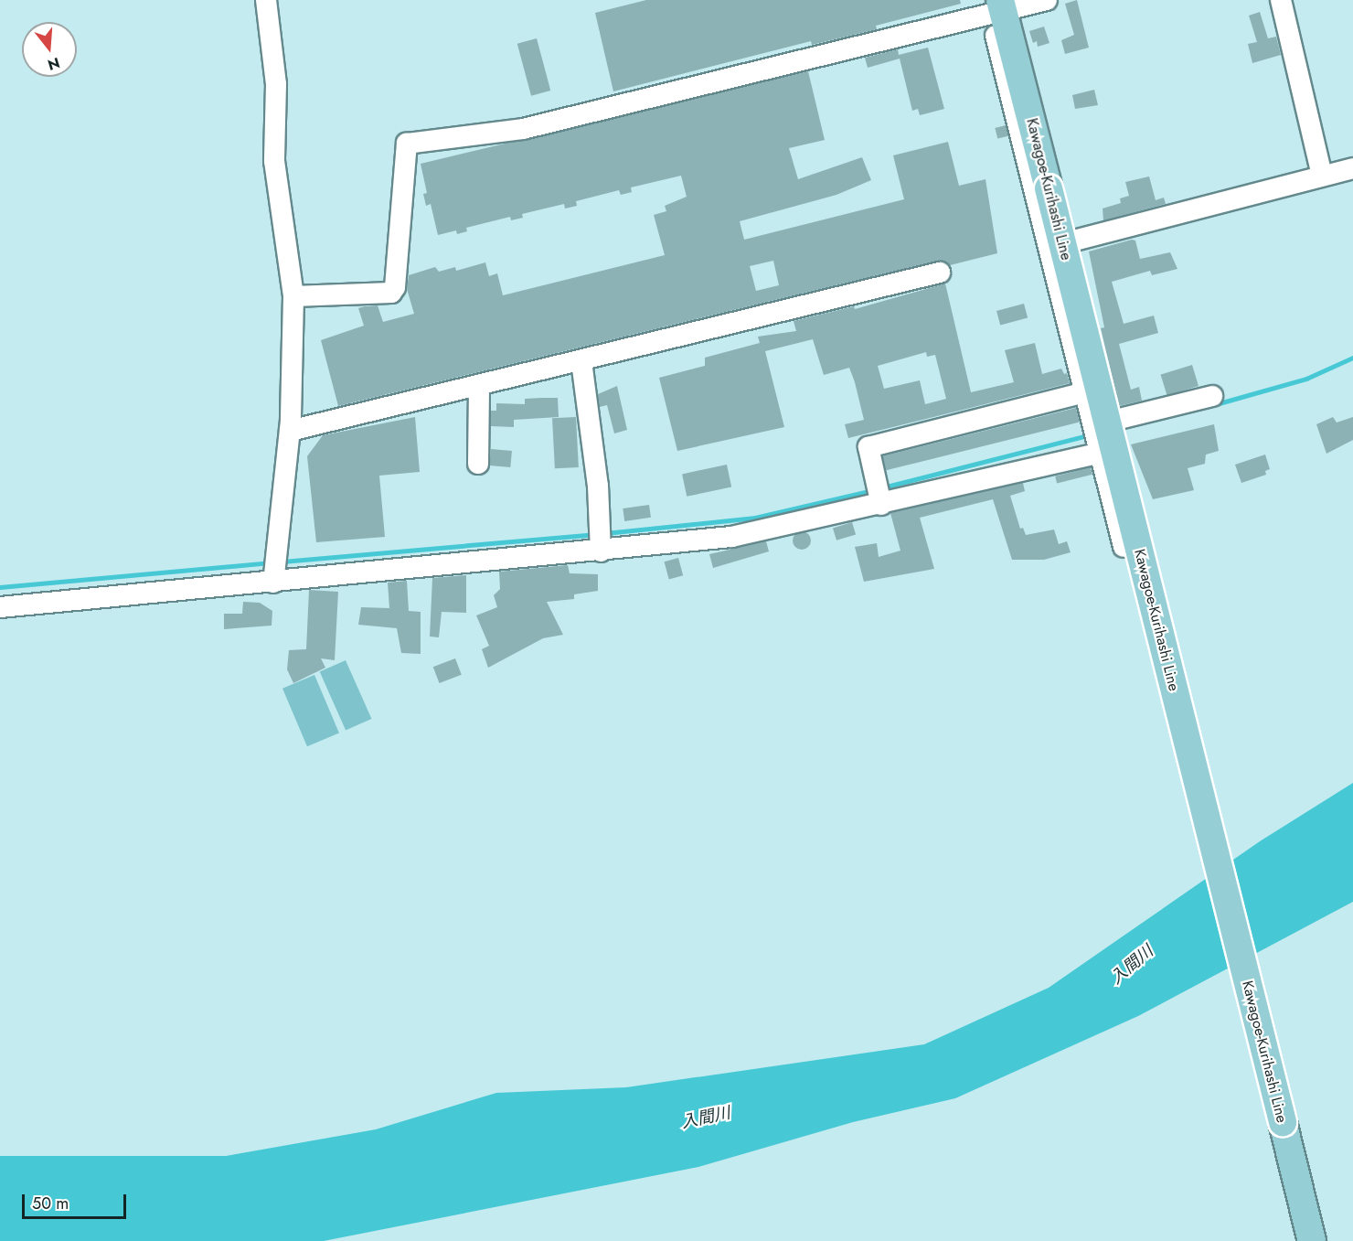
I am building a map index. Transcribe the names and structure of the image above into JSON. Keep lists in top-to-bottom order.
{
  "streets": {
    "main road": ["Kawagoe-Kurihashi Line"]
  },
  "water": ["入間川"],
  "scale_bar": "50 m",
  "north": "bottom"
}
